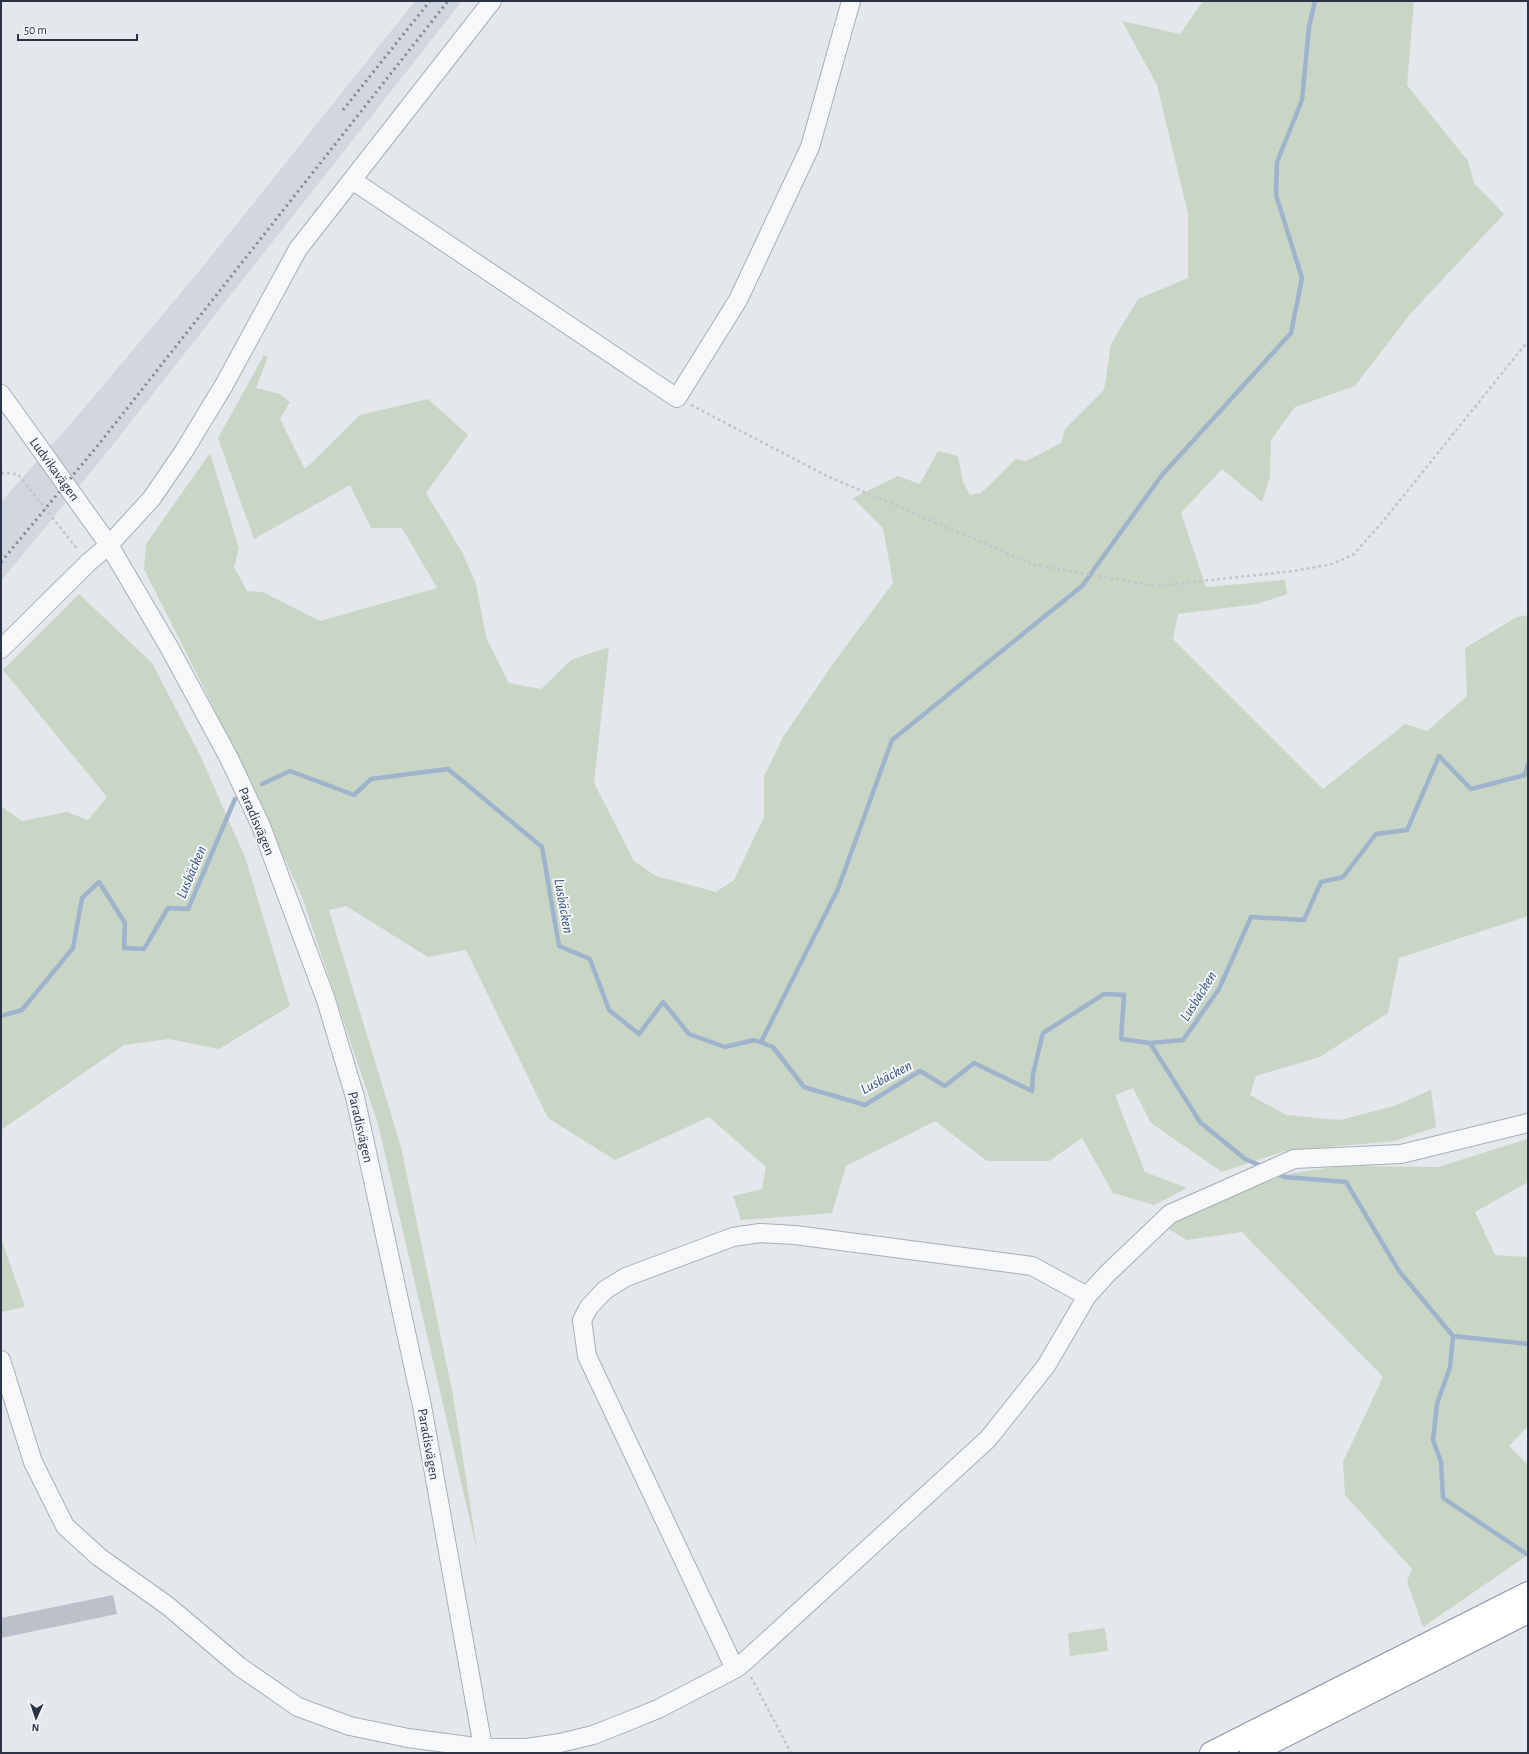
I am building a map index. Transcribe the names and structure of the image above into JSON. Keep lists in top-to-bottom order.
{
  "streets": {
    "street": ["Ludvikavägen", "Paradisvägen"]
  },
  "crossings": [
    ["Ludvikavägen", "Paradisvägen"]
  ],
  "water": ["Lusbäcken"],
  "scale_bar": "50 m",
  "north": "bottom"
}
